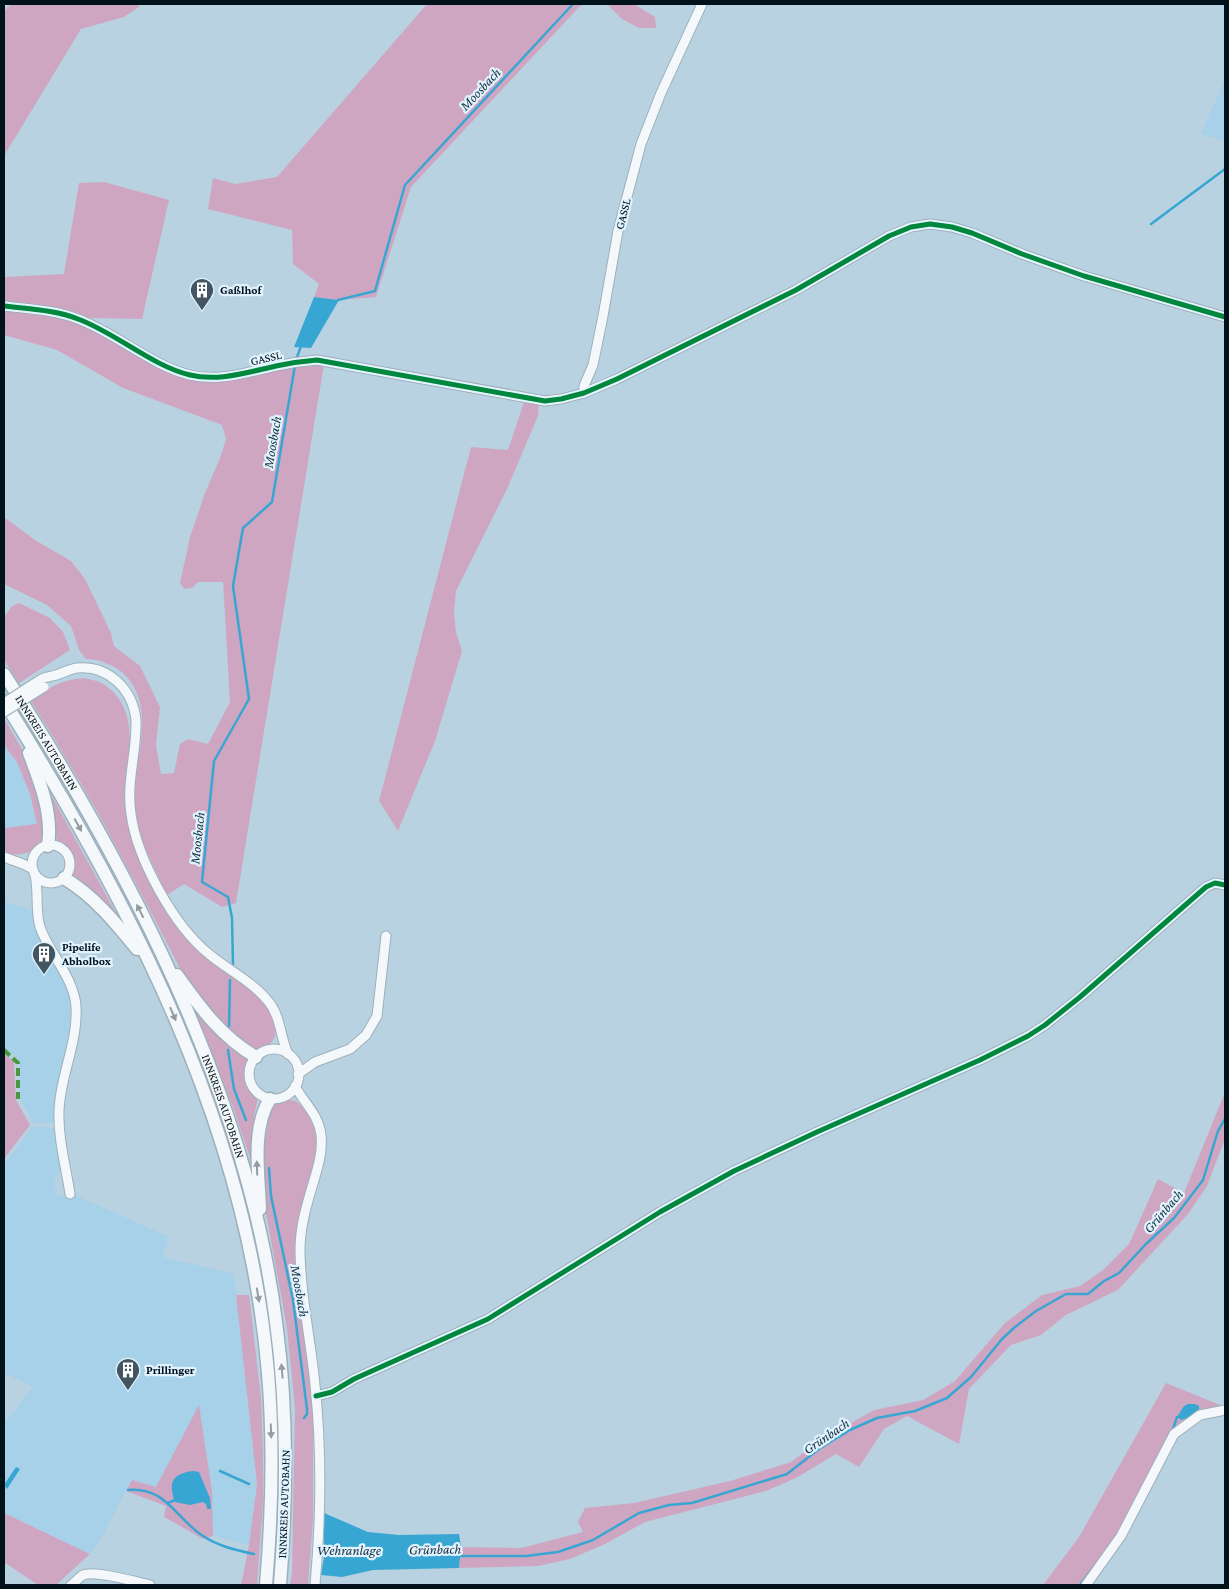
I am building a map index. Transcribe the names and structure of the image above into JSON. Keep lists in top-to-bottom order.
{
  "streets": {
    "highway": ["INNKREIS AUTOBAHN"],
    "street": ["GASSL"]
  },
  "water": ["Moosbach", "Grünbach", "Wehranlage"],
  "places": {
    "building": ["Gaßlhof", "Pipelife Abholbox", "Prillinger"]
  }
}
